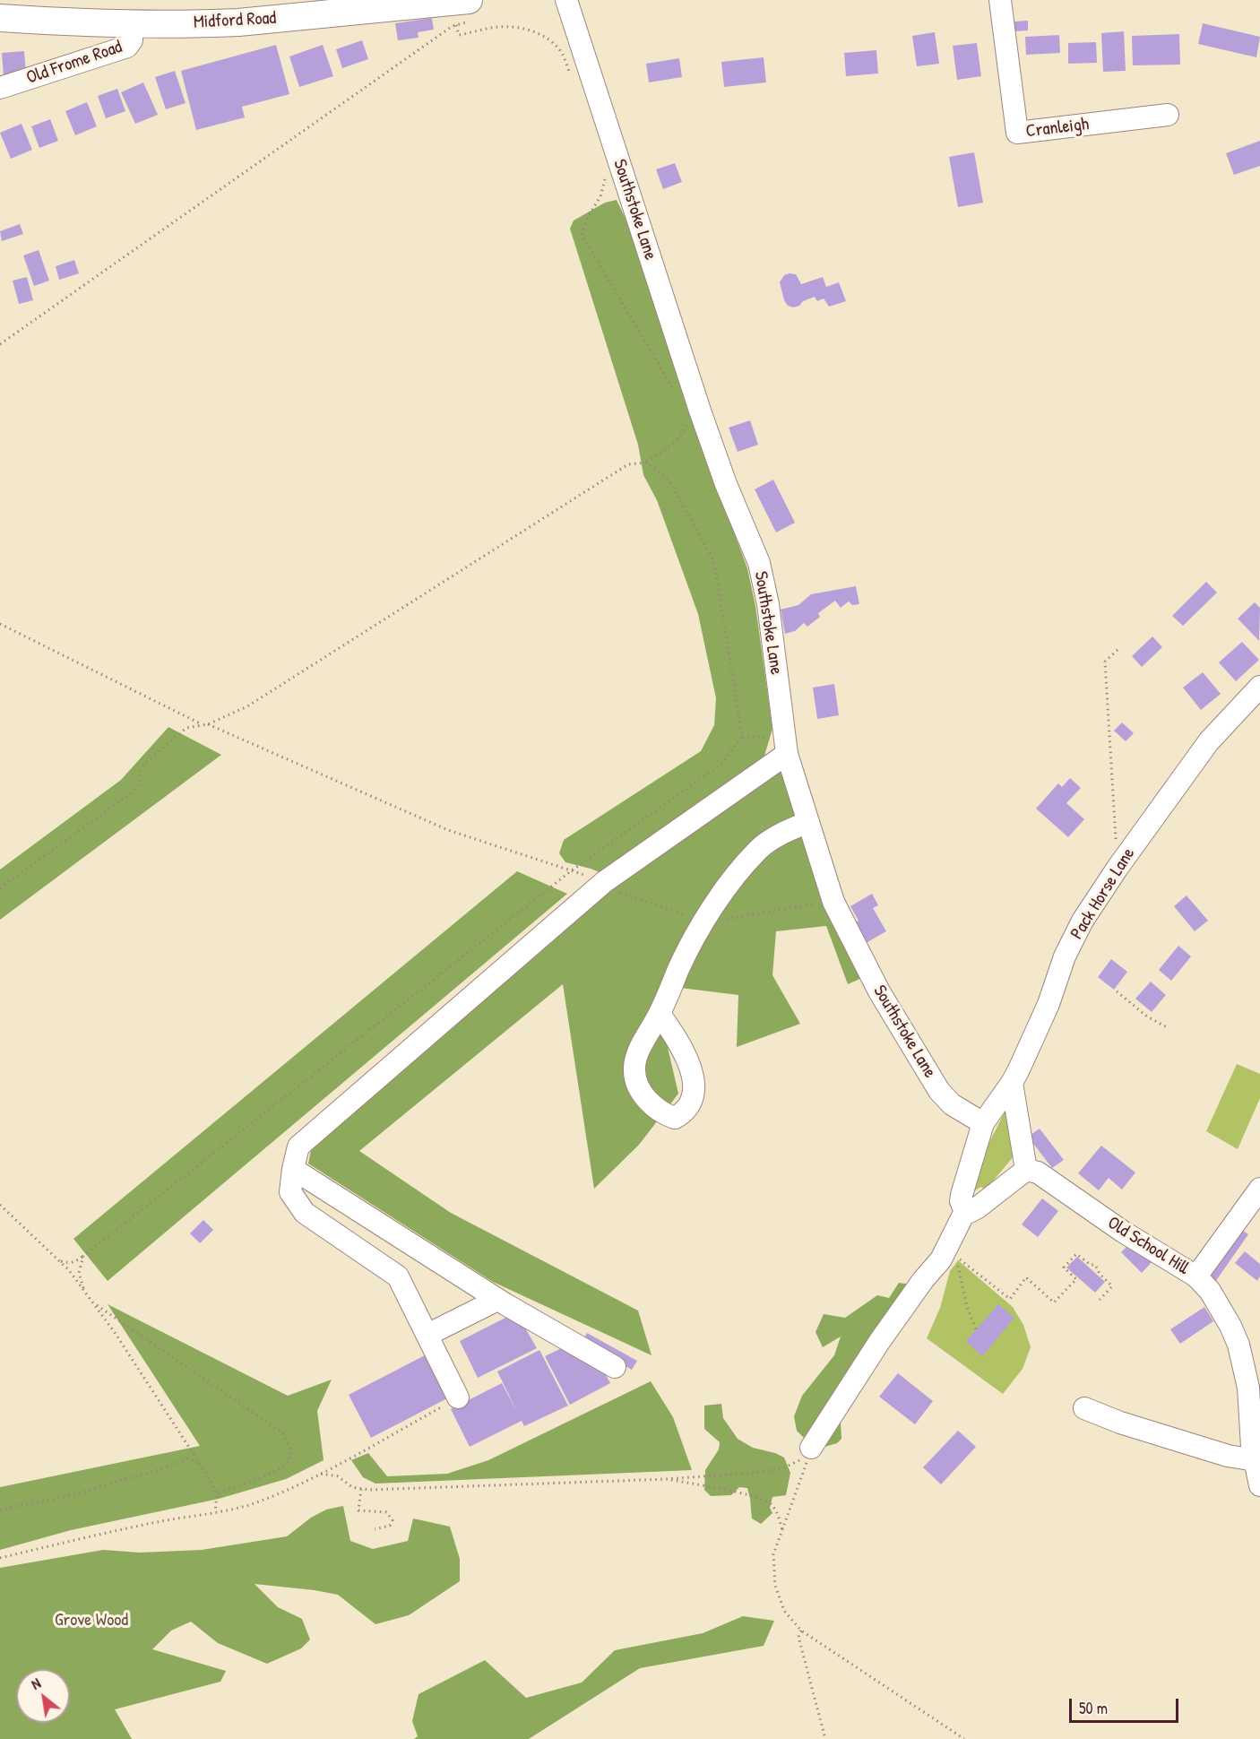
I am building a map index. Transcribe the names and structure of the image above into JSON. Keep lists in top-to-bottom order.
{
  "streets": {
    "main road": ["Midford Road"],
    "street": [
      "Old Frome Road",
      "Cranleigh",
      "Southstoke Lane",
      "Pack Horse Lane",
      "Old School Hill"
    ]
  },
  "crossings": [
    ["Midford Road", "Old Frome Road"],
    ["Southstoke Lane", "Pack Horse Lane"]
  ],
  "parks": ["Grove Wood"],
  "scale_bar": "50 m",
  "north": "top left"
}
